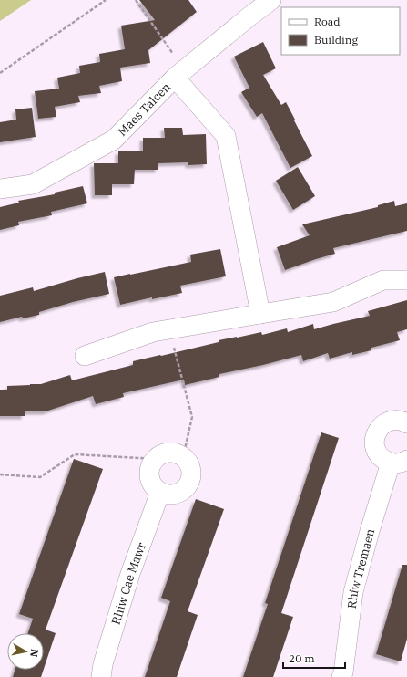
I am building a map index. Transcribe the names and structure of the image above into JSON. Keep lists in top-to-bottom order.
{
  "streets": {
    "street": ["Maes Talcen", "Rhiw Tremaen", "Rhiw Cae Mawr"]
  },
  "legend": ["Road", "Building"],
  "scale_bar": "20 m",
  "north": "right"
}
